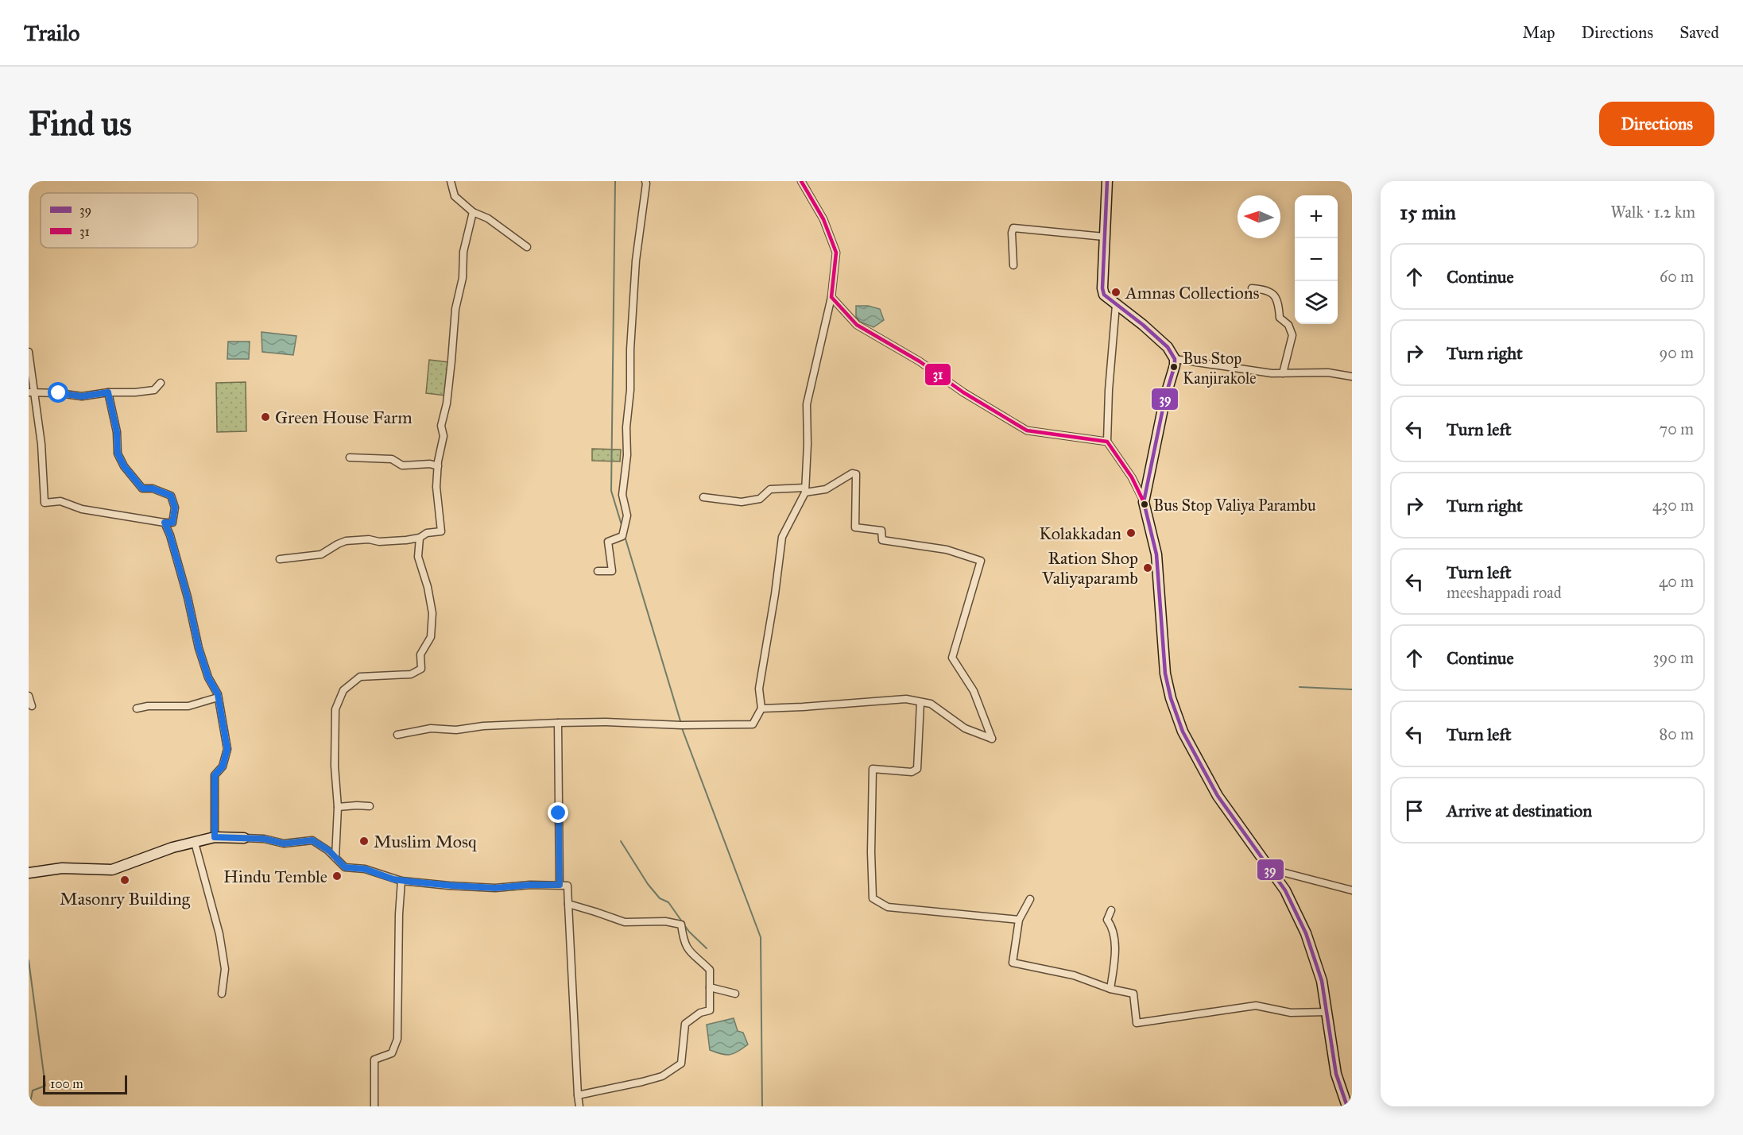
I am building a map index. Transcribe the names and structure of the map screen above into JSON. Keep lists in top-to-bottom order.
{
  "places": [
    "Amnas Collections",
    "Bus Stop Kanjirakole",
    "Green House Farm",
    "Bus Stop Valiya Parambu",
    "Kolakkadan",
    "Ration Shop Valiyaparamb",
    "Muslim Mosq",
    "Hindu Temble",
    "Masonry Building"
  ],
  "lines": ["transit line 39", "transit line 31"],
  "legend": ["39", "31"],
  "scale_bar": "100 m",
  "north": "left",
  "page": {
    "header": "Trailo",
    "nav": ["Map", "Directions", "Saved"],
    "buttons": "Directions",
    "title": "Find us",
    "heading": ["15 min", "Walk · 1.2 km"],
    "map_buttons": ["+", "−"],
    "list": [
      ["Continue", "60 m"],
      ["Turn right", "90 m"],
      ["Turn left", "70 m"],
      ["Turn right", "430 m"],
      ["Turn left", "meeshappadi road", "40 m"],
      ["Continue", "390 m"],
      ["Turn left", "80 m"],
      "Arrive at destination"
    ],
    "scale": "100 m"
  }
}
